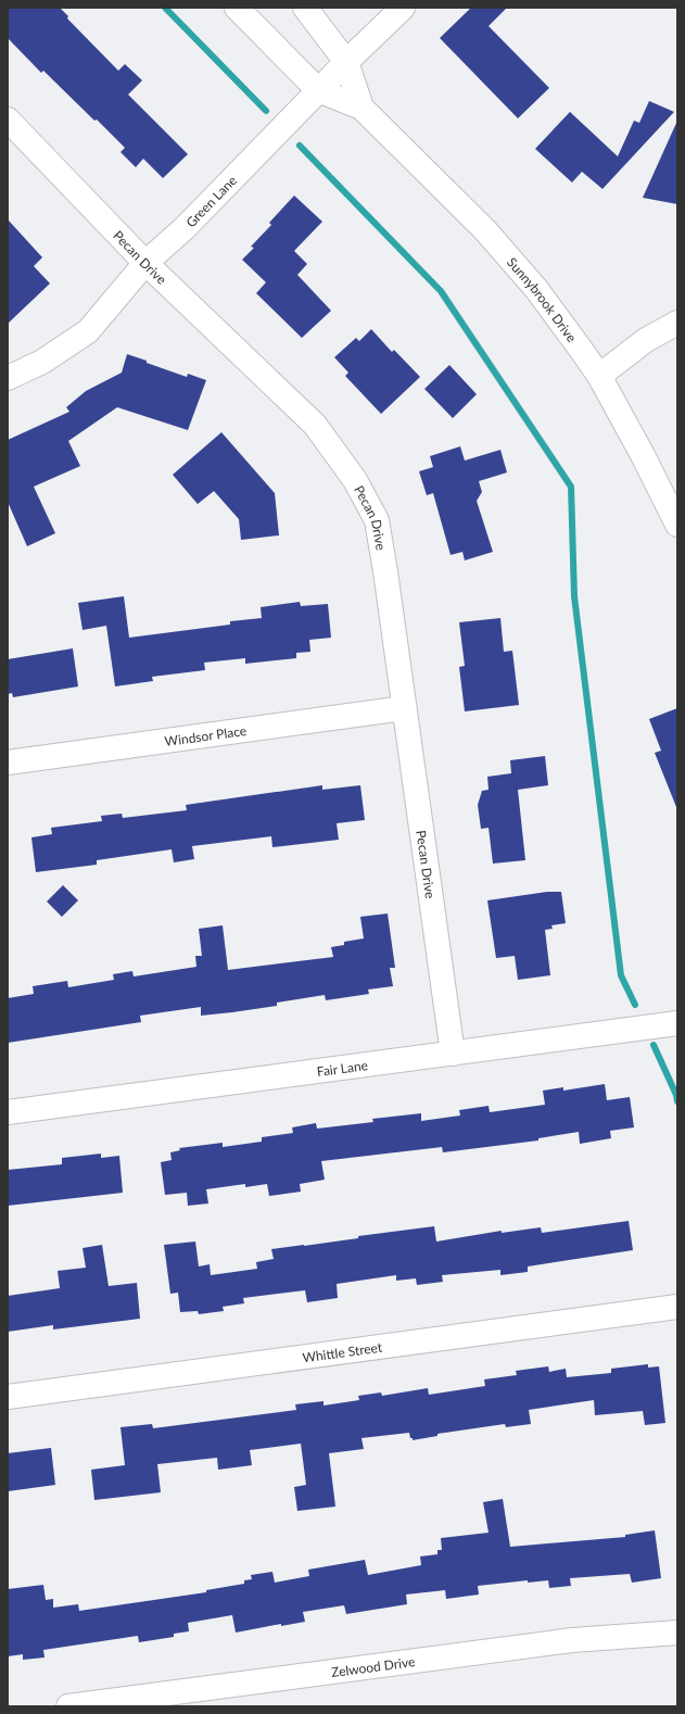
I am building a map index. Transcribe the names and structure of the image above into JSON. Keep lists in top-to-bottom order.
{
  "streets": {
    "street": [
      "Green Lane",
      "Pecan Drive",
      "Sunnybrook Drive",
      "Windsor Place",
      "Fair Lane",
      "Whittle Street",
      "Zelwood Drive"
    ]
  },
  "crossings": [
    ["Green Lane", "Pecan Drive"],
    ["Green Lane", "Sunnybrook Drive"],
    ["Pecan Drive", "Windsor Place"],
    ["Pecan Drive", "Fair Lane"]
  ]
}
